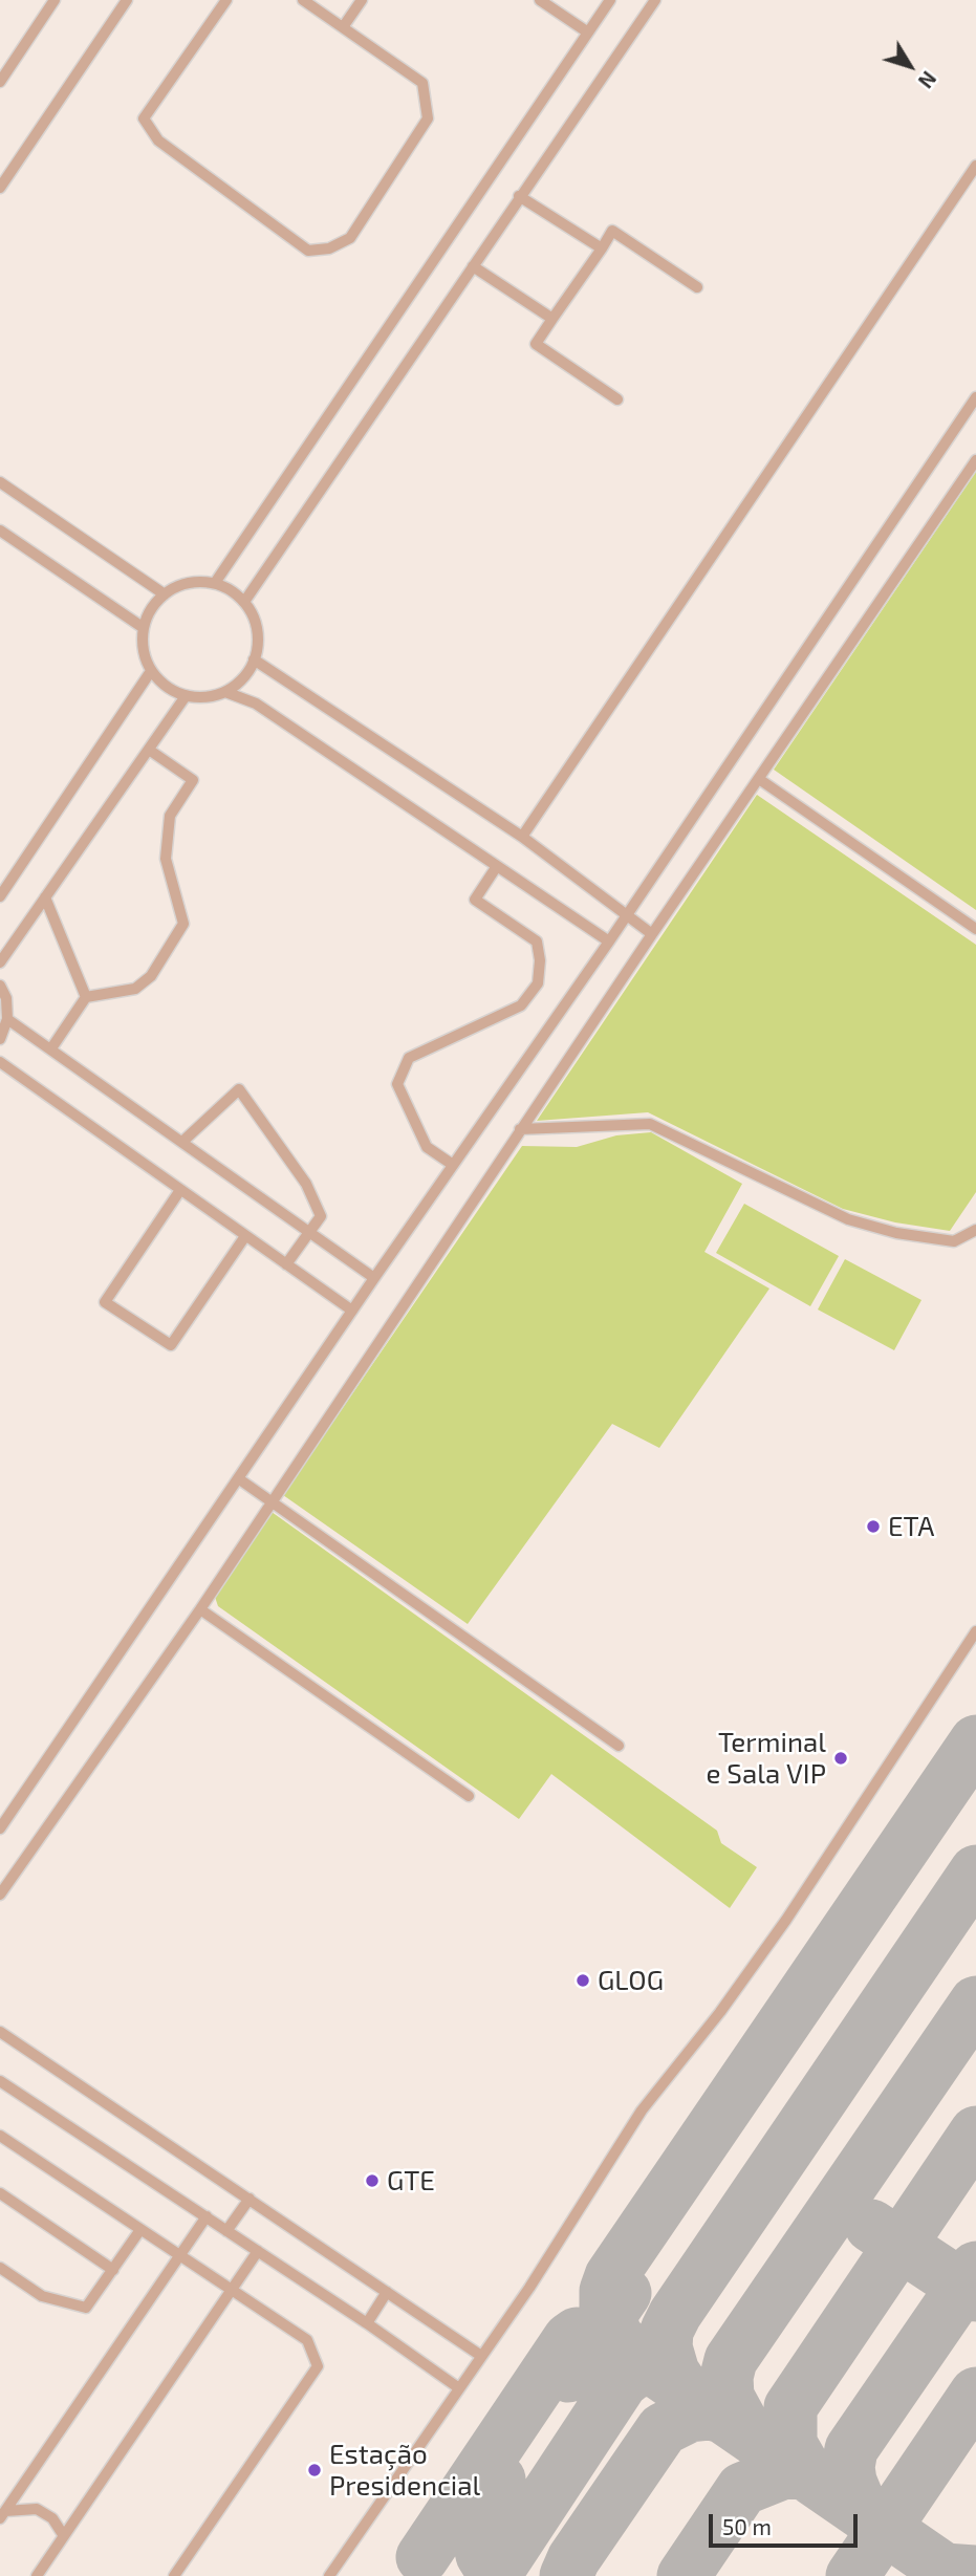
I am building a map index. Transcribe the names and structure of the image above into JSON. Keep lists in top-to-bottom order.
{
  "places": [
    "ETA",
    "Terminal e Sala VIP",
    "GLOG",
    "GTE",
    "Estação Presidencial"
  ],
  "scale_bar": "50 m",
  "north": "bottom right"
}
